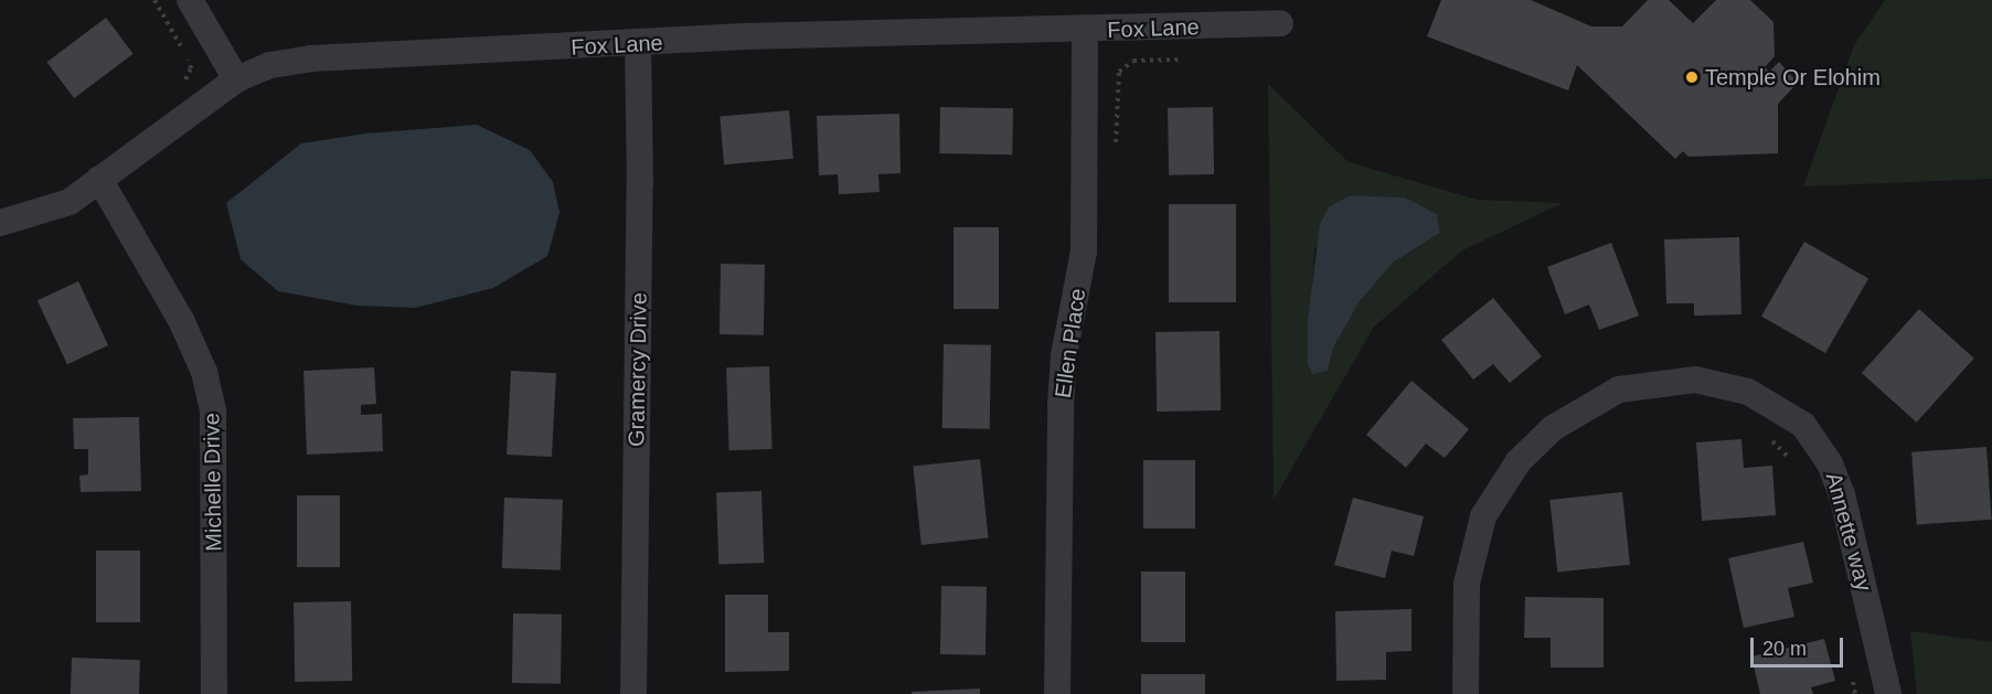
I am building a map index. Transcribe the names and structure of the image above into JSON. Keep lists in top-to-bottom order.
{
  "streets": {
    "street": [
      "Fox Lane",
      "Ellen Place",
      "Gramercy Drive",
      "Michelle Drive",
      "Annette way"
    ]
  },
  "crossings": [
    ["Fox Lane", "Ellen Place"],
    ["Fox Lane", "Gramercy Drive"],
    ["Fox Lane", "Michelle Drive"]
  ],
  "places": ["Temple Or Elohim"],
  "scale_bar": "20 m"
}
